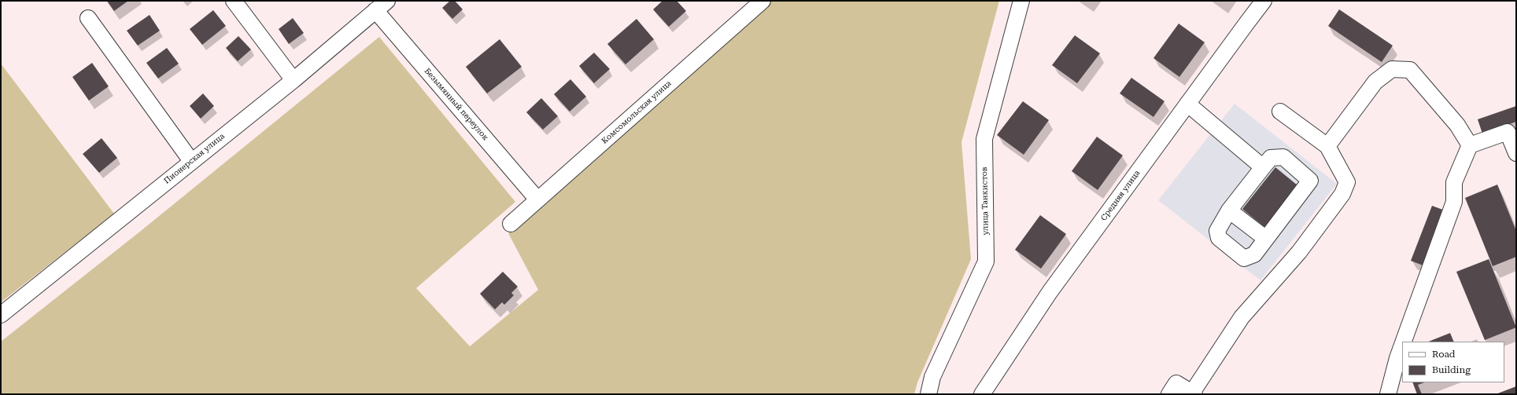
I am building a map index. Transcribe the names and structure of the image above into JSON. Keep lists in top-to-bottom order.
{
  "streets": {
    "street": [
      "Безымянный переулок",
      "Комсомольская улица",
      "Пионерская улица",
      "Средняя улица",
      "улица Танкистов"
    ]
  },
  "crossings": [
    ["Безымянный переулок", "Комсомольская улица"],
    ["Безымянный переулок", "Пионерская улица"]
  ],
  "legend": ["Road", "Building"]
}
